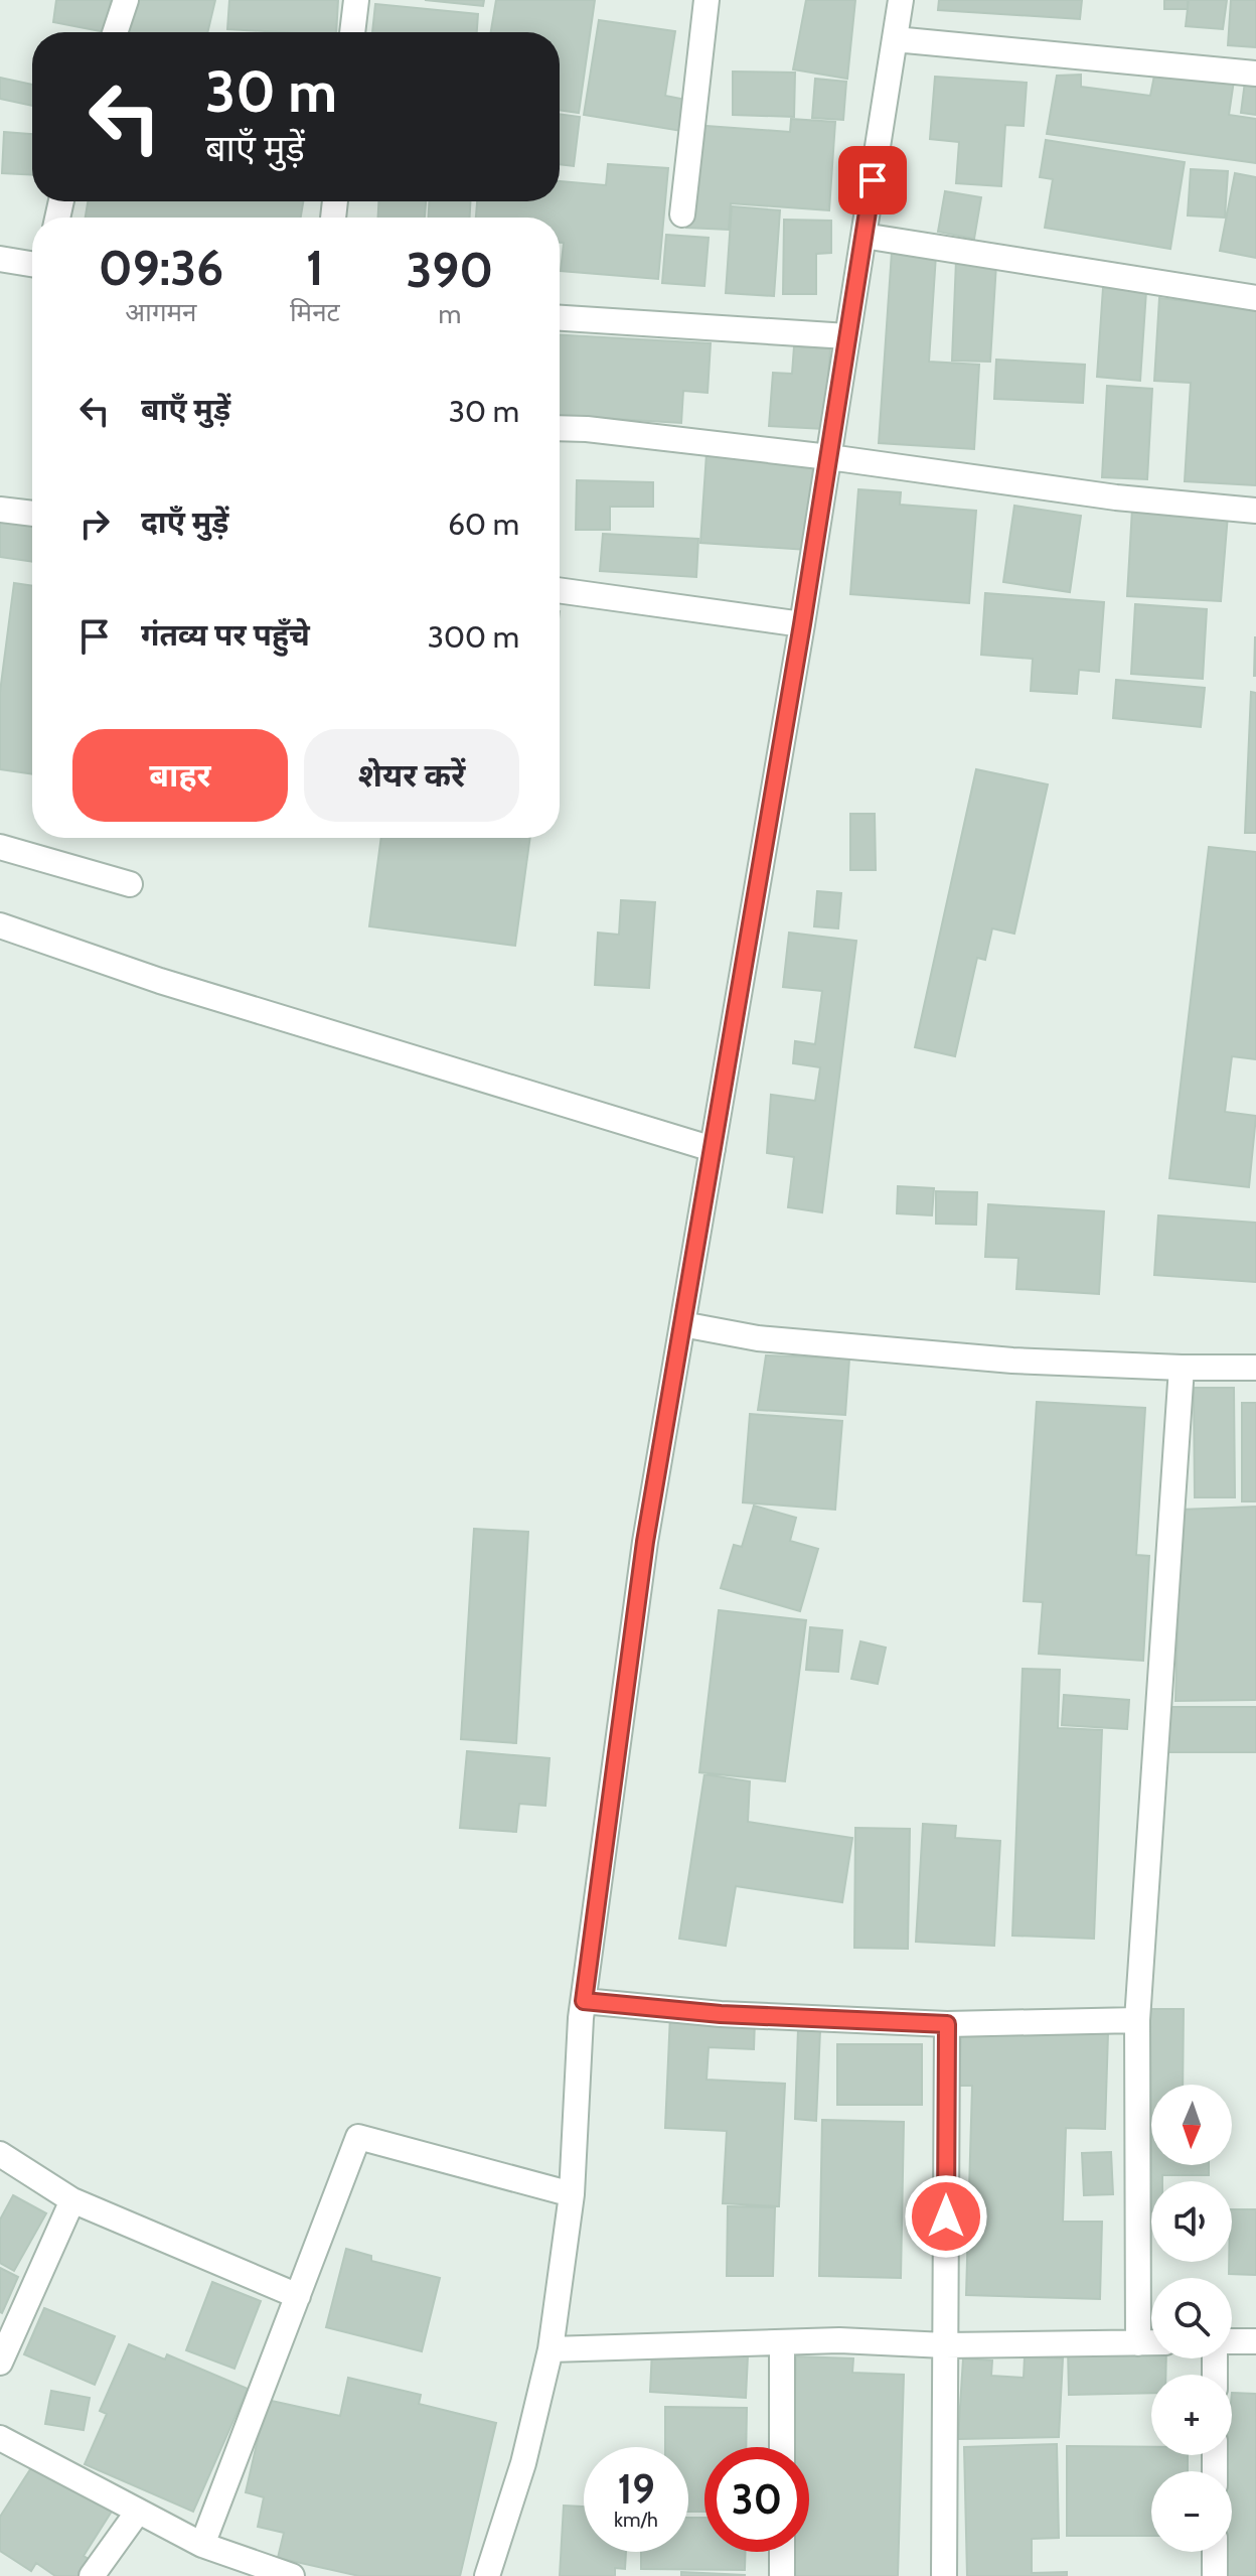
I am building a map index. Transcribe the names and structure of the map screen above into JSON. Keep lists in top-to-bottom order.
{
  "north": "bottom",
  "page": {
    "turn": ["30 m", "बाएँ मुड़ें"],
    "eta": [
      "09:36",
      "आगमन",
      "1",
      "मिनट",
      "390",
      "m"
    ],
    "list": [
      {
        "name": "बाएँ मुड़ें",
        "value": "30 m"
      },
      {
        "name": "दाएँ मुड़ें",
        "value": "60 m"
      },
      {
        "name": "गंतव्य पर पहुँचे",
        "value": "300 m"
      }
    ],
    "buttons": ["बाहर", "शेयर करें"],
    "map_buttons": ["+", "−"],
    "speed": "19 km/h",
    "limit": "30"
  }
}
